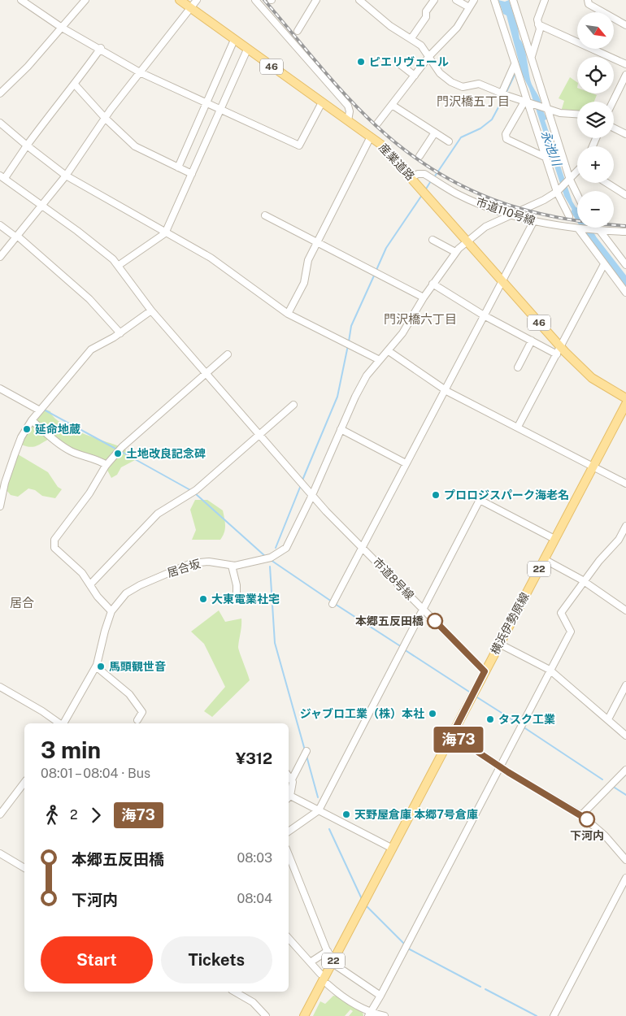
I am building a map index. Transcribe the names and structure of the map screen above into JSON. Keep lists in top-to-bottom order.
{
  "streets": {
    "main road": [
      "46",
      "産業道路",
      "22",
      "横浜伊勢原線"
    ],
    "street": ["市道110号線", "居合坂", "市道8号線"]
  },
  "crossings": [
    ["産業道路", "市道110号線"],
    ["産業道路", "居合坂"],
    ["市道110号線", "居合坂"],
    ["居合坂", "市道8号線"],
    ["市道8号線", "横浜伊勢原線"]
  ],
  "districts": ["門沢橋五丁目", "門沢橋六丁目", "居合"],
  "water": ["永池川"],
  "places": [
    "ピエリヴェール",
    "延命地蔵",
    "土地改良記念碑",
    "プロロジスパーク海老名",
    "大東電業社宅",
    "本郷五反田橋",
    "馬頭観世音",
    "ジャブロ工業（株）本社",
    "タスク工業",
    "天野屋倉庫 本郷7号倉庫",
    "下河内"
  ],
  "lines": ["bus line 海73"],
  "north": "bottom right",
  "page": {
    "on_map": "海73",
    "map_buttons": ["+", "−"],
    "heading": ["3 min", "08:01 – 08:04 · Bus", "¥312"],
    "legs": ["2", "海73"],
    "list": [
      {
        "name": "本郷五反田橋",
        "value": "08:03"
      },
      {
        "name": "下河内",
        "value": "08:04"
      }
    ],
    "buttons": ["Start", "Tickets"]
  }
}
